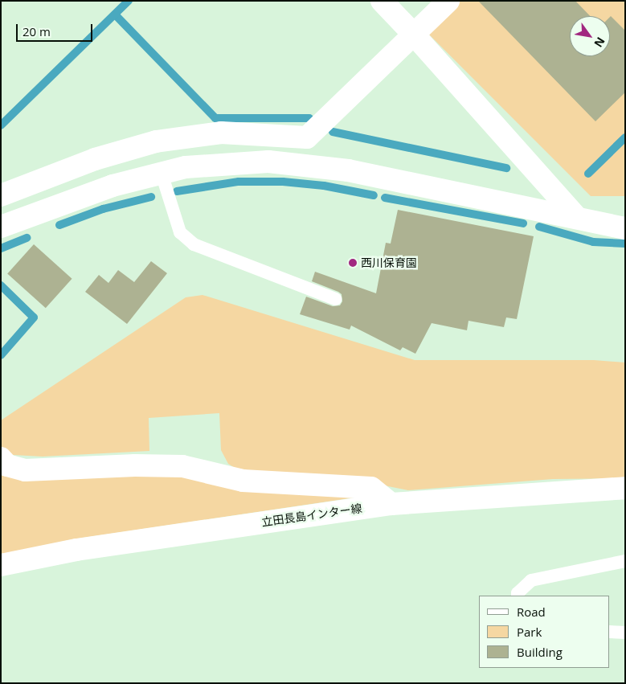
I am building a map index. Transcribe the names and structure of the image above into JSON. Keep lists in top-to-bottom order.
{
  "streets": {
    "street": ["立田長島インター線"]
  },
  "places": ["西川保育園"],
  "legend": ["Road", "Park", "Building"],
  "scale_bar": "20 m",
  "north": "bottom right"
}
